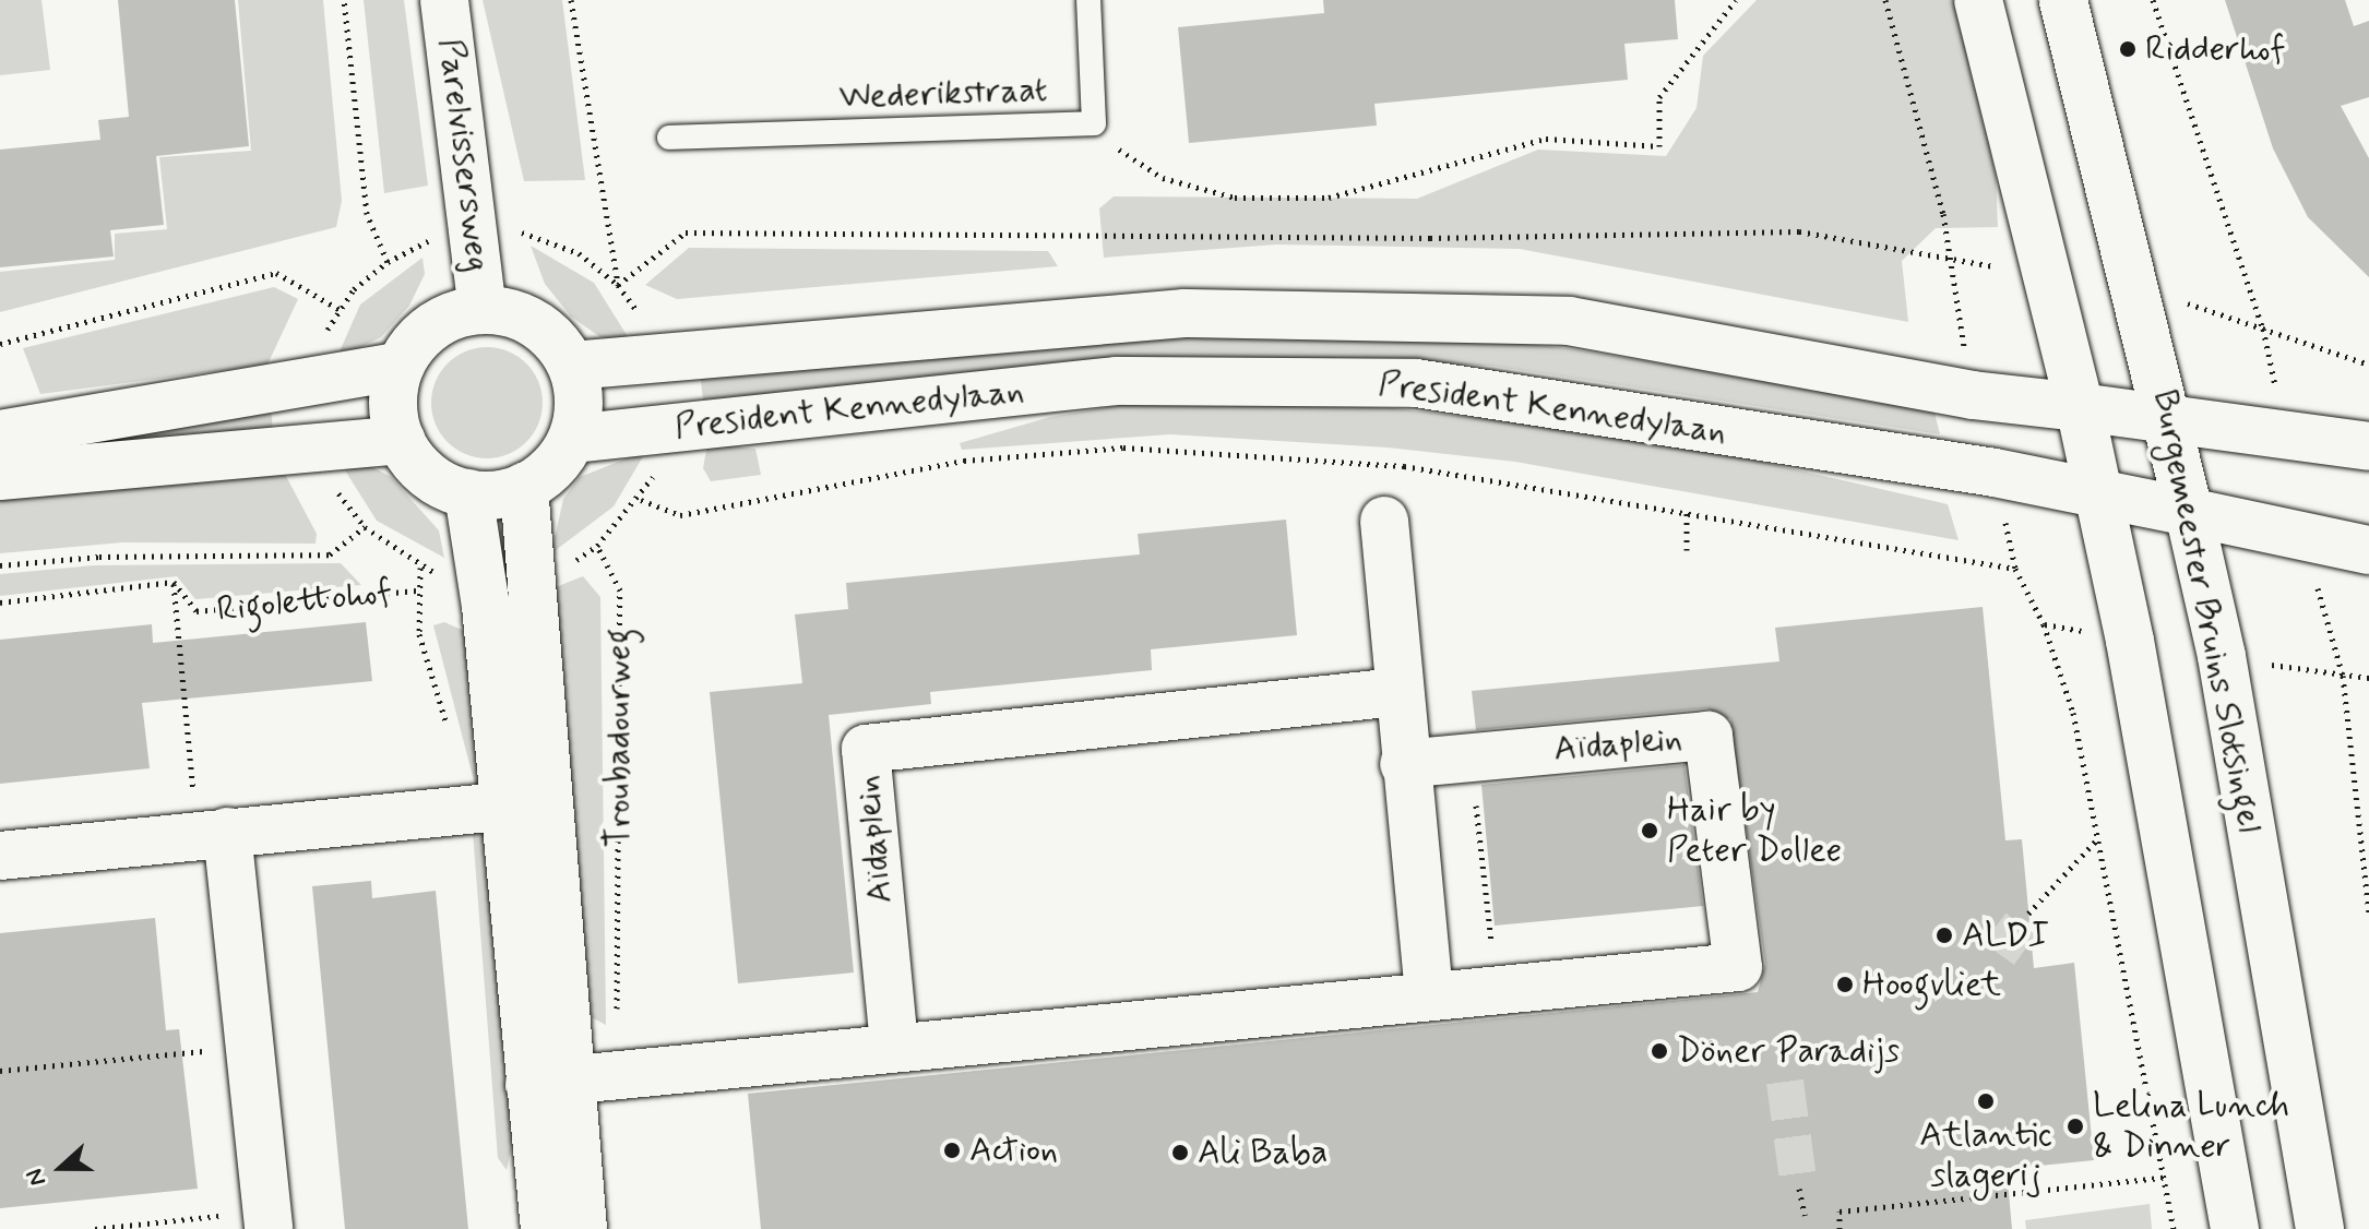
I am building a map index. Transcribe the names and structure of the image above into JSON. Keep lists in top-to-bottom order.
{
  "streets": {
    "street": [
      "Parelvissersweg",
      "President Kennedylaan",
      "Burgemeester Bruins Slotsingel",
      "Troubadourweg",
      "Aïdaplein"
    ],
    "lane": ["Wederikstraat"],
    "path": ["Rigolettohof"]
  },
  "crossings": [
    ["Parelvissersweg", "President Kennedylaan"],
    ["Parelvissersweg", "Troubadourweg"],
    ["President Kennedylaan", "Burgemeester Bruins Slotsingel"],
    ["President Kennedylaan", "Troubadourweg"],
    ["Troubadourweg", "Aïdaplein"]
  ],
  "places": [
    "Ridderhof",
    "Hair by Peter Dollee",
    "ALDI",
    "Hoogvliet",
    "Döner Paradijs",
    "Atlantic slagerij",
    "Lelina Lunch & Dinner",
    "Action",
    "Ali Baba"
  ],
  "north": "left"
}
